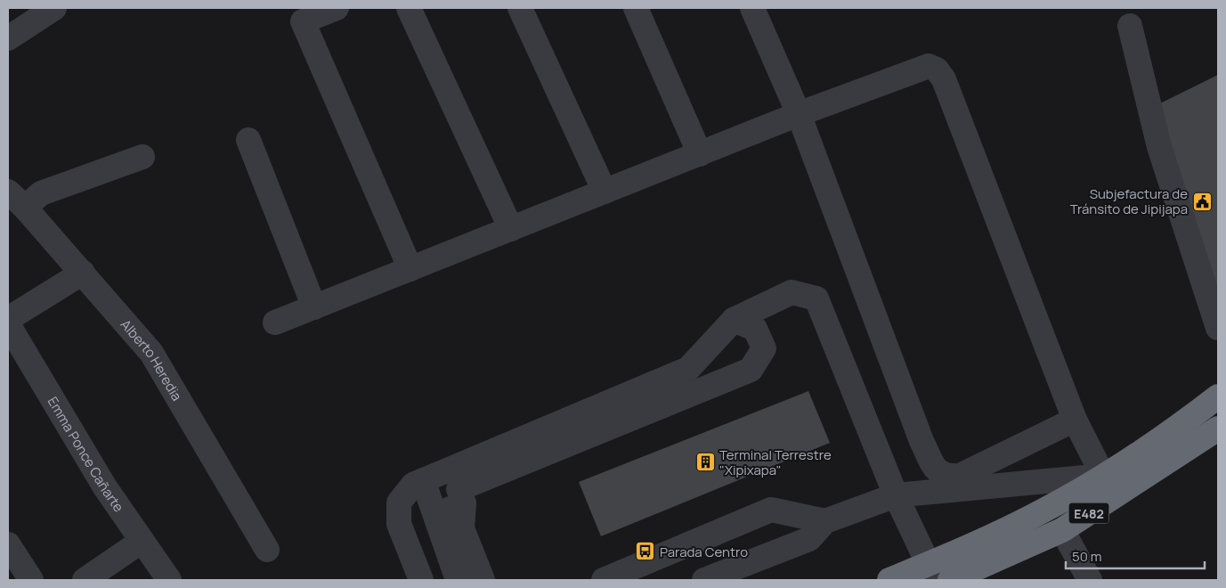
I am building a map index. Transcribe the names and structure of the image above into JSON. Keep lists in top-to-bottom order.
{
  "streets": {
    "highway": ["E482"],
    "street": ["Alberto Heredia", "Emma Ponce Cañarte"]
  },
  "places": {
    "public building": ["Subjefactura de Tránsito de Jipijapa"],
    "building": ["Terminal Terrestre \"Xipixapa\""],
    "bus stop": ["Parada Centro"]
  },
  "scale_bar": "50 m"
}
